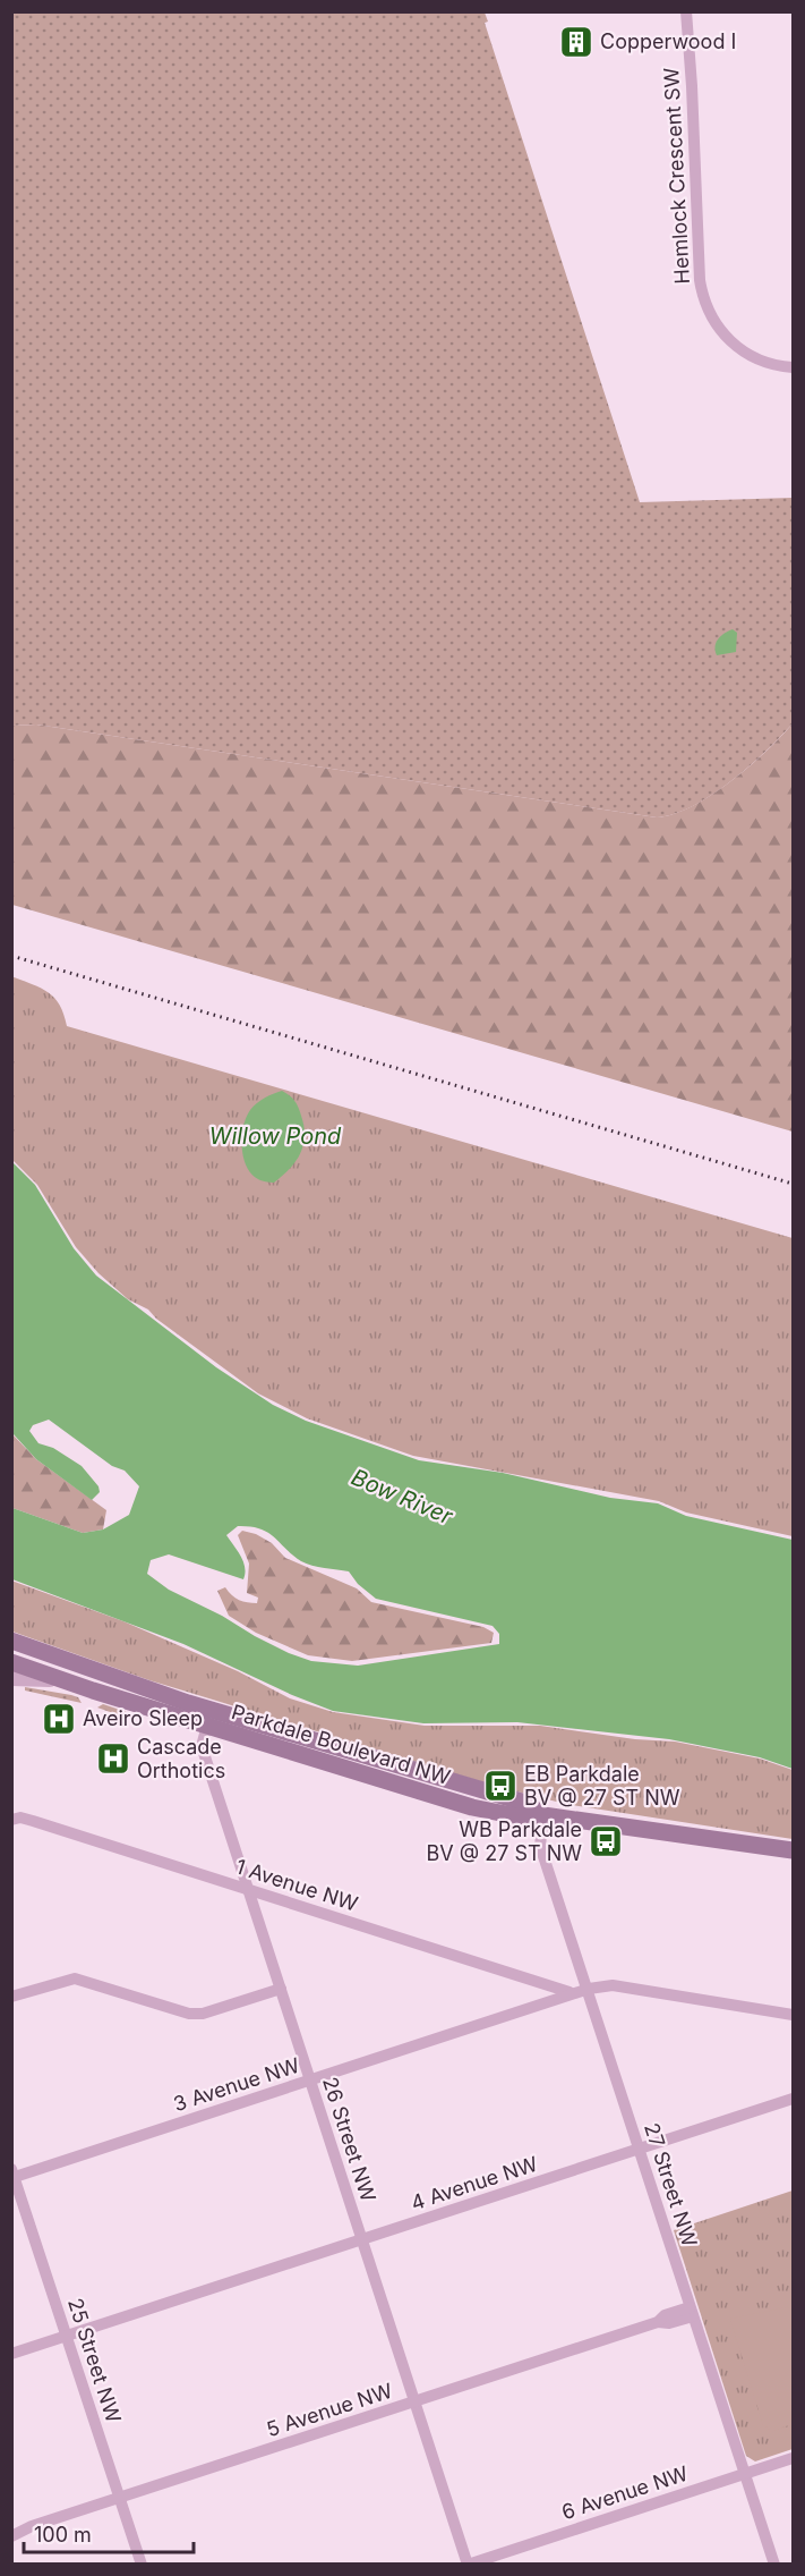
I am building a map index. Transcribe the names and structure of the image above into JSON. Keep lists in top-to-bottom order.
{
  "streets": {
    "main road": ["Parkdale Boulevard NW"],
    "street": [
      "Hemlock Crescent SW",
      "1 Avenue NW",
      "3 Avenue NW",
      "26 Street NW",
      "4 Avenue NW",
      "27 Street NW",
      "25 Street NW",
      "5 Avenue NW",
      "6 Avenue NW"
    ]
  },
  "crossings": [
    ["Parkdale Boulevard NW", "26 Street NW"],
    ["Parkdale Boulevard NW", "27 Street NW"],
    ["1 Avenue NW", "3 Avenue NW"],
    ["1 Avenue NW", "26 Street NW"],
    ["3 Avenue NW", "26 Street NW"],
    ["3 Avenue NW", "27 Street NW"],
    ["3 Avenue NW", "25 Street NW"],
    ["26 Street NW", "4 Avenue NW"],
    ["26 Street NW", "5 Avenue NW"],
    ["26 Street NW", "6 Avenue NW"],
    ["4 Avenue NW", "27 Street NW"],
    ["4 Avenue NW", "25 Street NW"],
    ["27 Street NW", "5 Avenue NW"],
    ["27 Street NW", "6 Avenue NW"],
    ["25 Street NW", "5 Avenue NW"]
  ],
  "water": ["Willow Pond", "Bow River"],
  "places": {
    "building": ["Copperwood I"],
    "hospital": ["Aveiro Sleep", "Cascade Orthotics"],
    "bus stop": ["EB Parkdale BV @ 27 ST NW", "WB Parkdale BV @ 27 ST NW"]
  },
  "scale_bar": "100 m"
}
